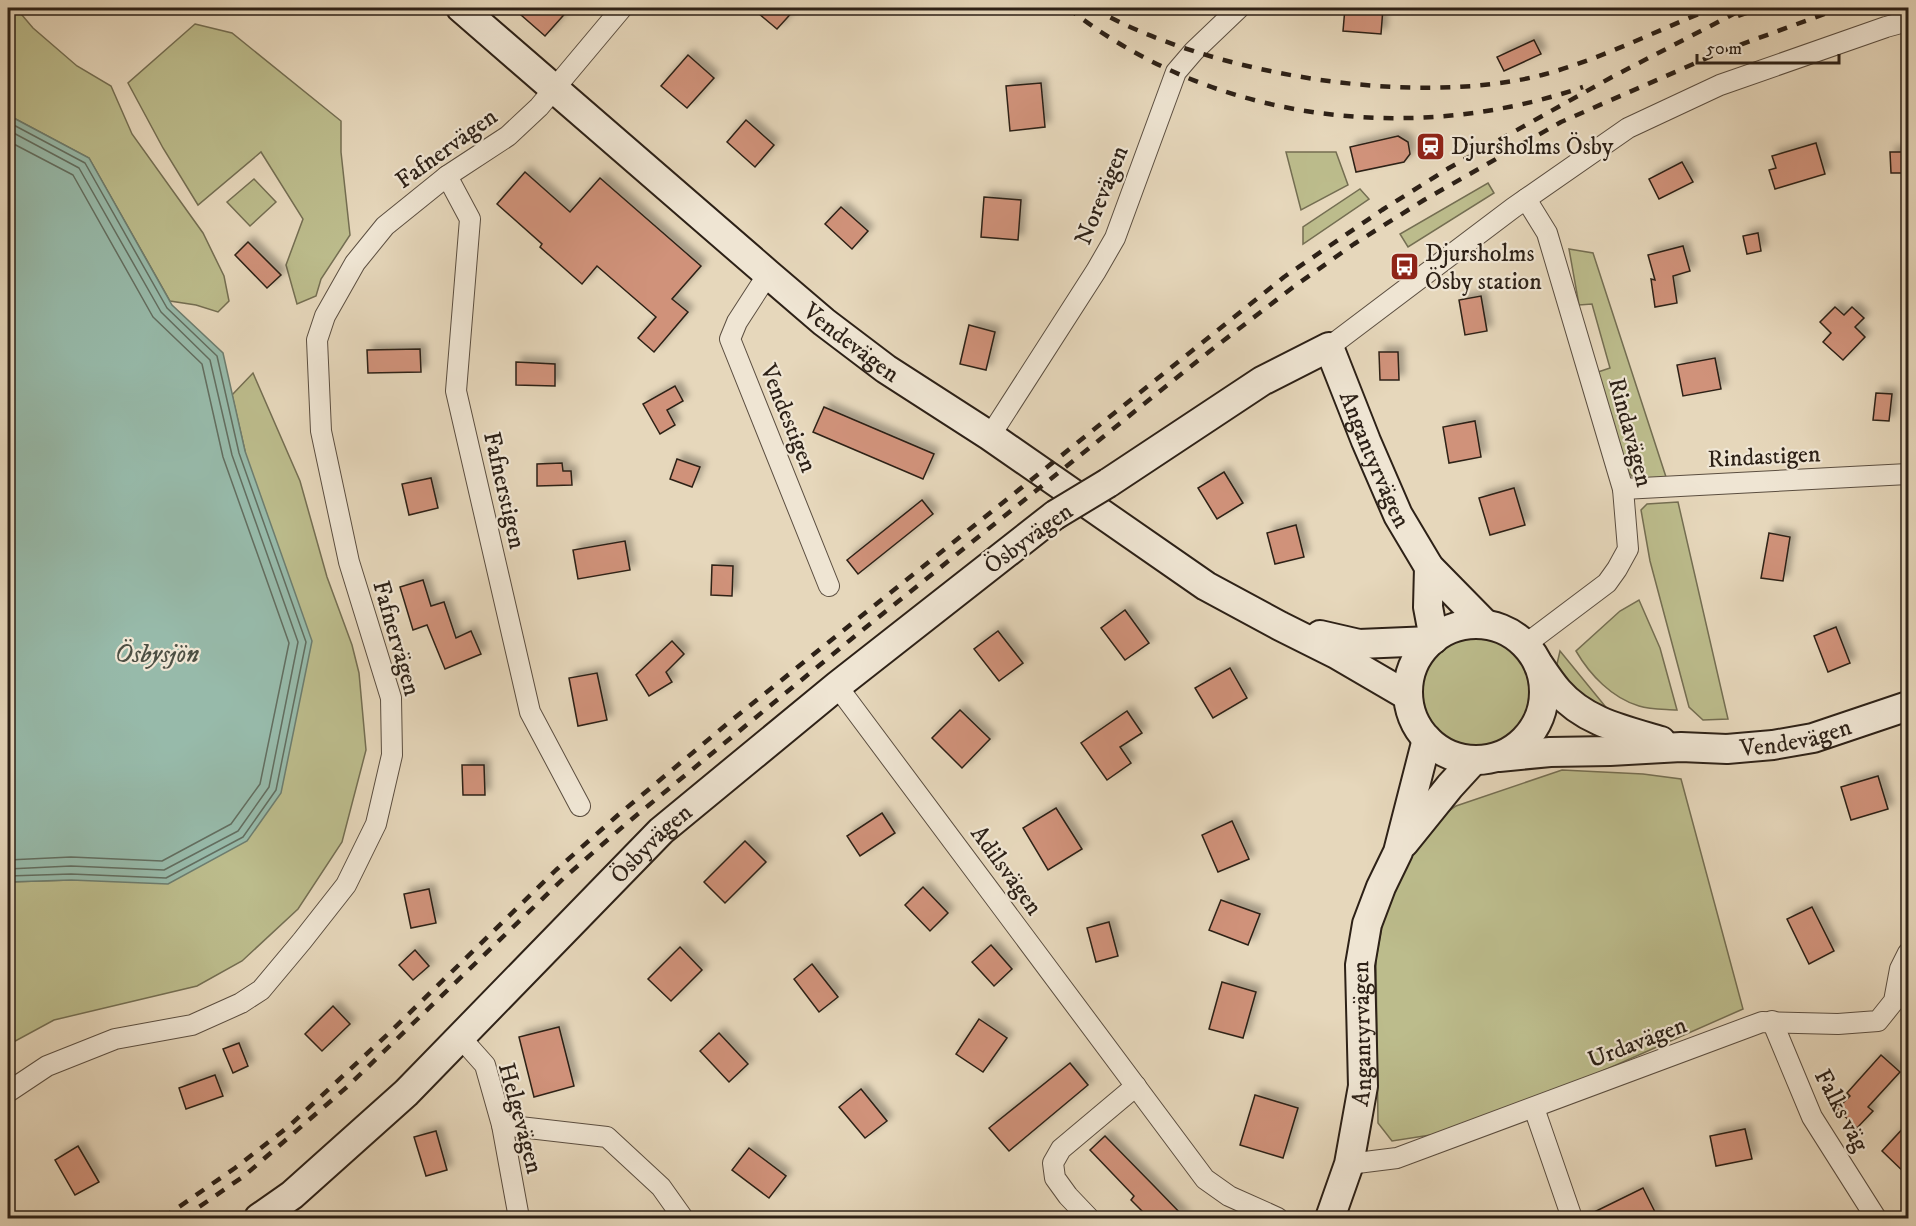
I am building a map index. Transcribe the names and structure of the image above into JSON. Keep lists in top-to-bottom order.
{
  "streets": {
    "street": [
      "Fafnervägen",
      "Norevägen",
      "Vendevägen",
      "Vendestigen",
      "Rindavägen",
      "Rindastigen",
      "Angantyrvägen",
      "Fafnerstigen",
      "Ösbyvägen",
      "Adilsvägen",
      "Urdavägen",
      "Falks väg",
      "Helgevägen"
    ]
  },
  "crossings": [
    ["Fafnervägen", "Vendevägen"],
    ["Fafnervägen", "Fafnerstigen"],
    ["Norevägen", "Vendevägen"],
    ["Vendevägen", "Vendestigen"],
    ["Vendevägen", "Rindavägen"],
    ["Vendevägen", "Angantyrvägen"],
    ["Rindavägen", "Rindastigen"],
    ["Rindavägen", "Angantyrvägen"],
    ["Rindavägen", "Ösbyvägen"],
    ["Angantyrvägen", "Ösbyvägen"],
    ["Angantyrvägen", "Urdavägen"],
    ["Ösbyvägen", "Adilsvägen"],
    ["Ösbyvägen", "Helgevägen"],
    ["Urdavägen", "Falks väg"]
  ],
  "water": ["Ösbysjön"],
  "places": {
    "station": ["Djursholms Ösby"],
    "bus stop": ["Djursholms Ösby station"]
  },
  "scale_bar": "50 m"
}
